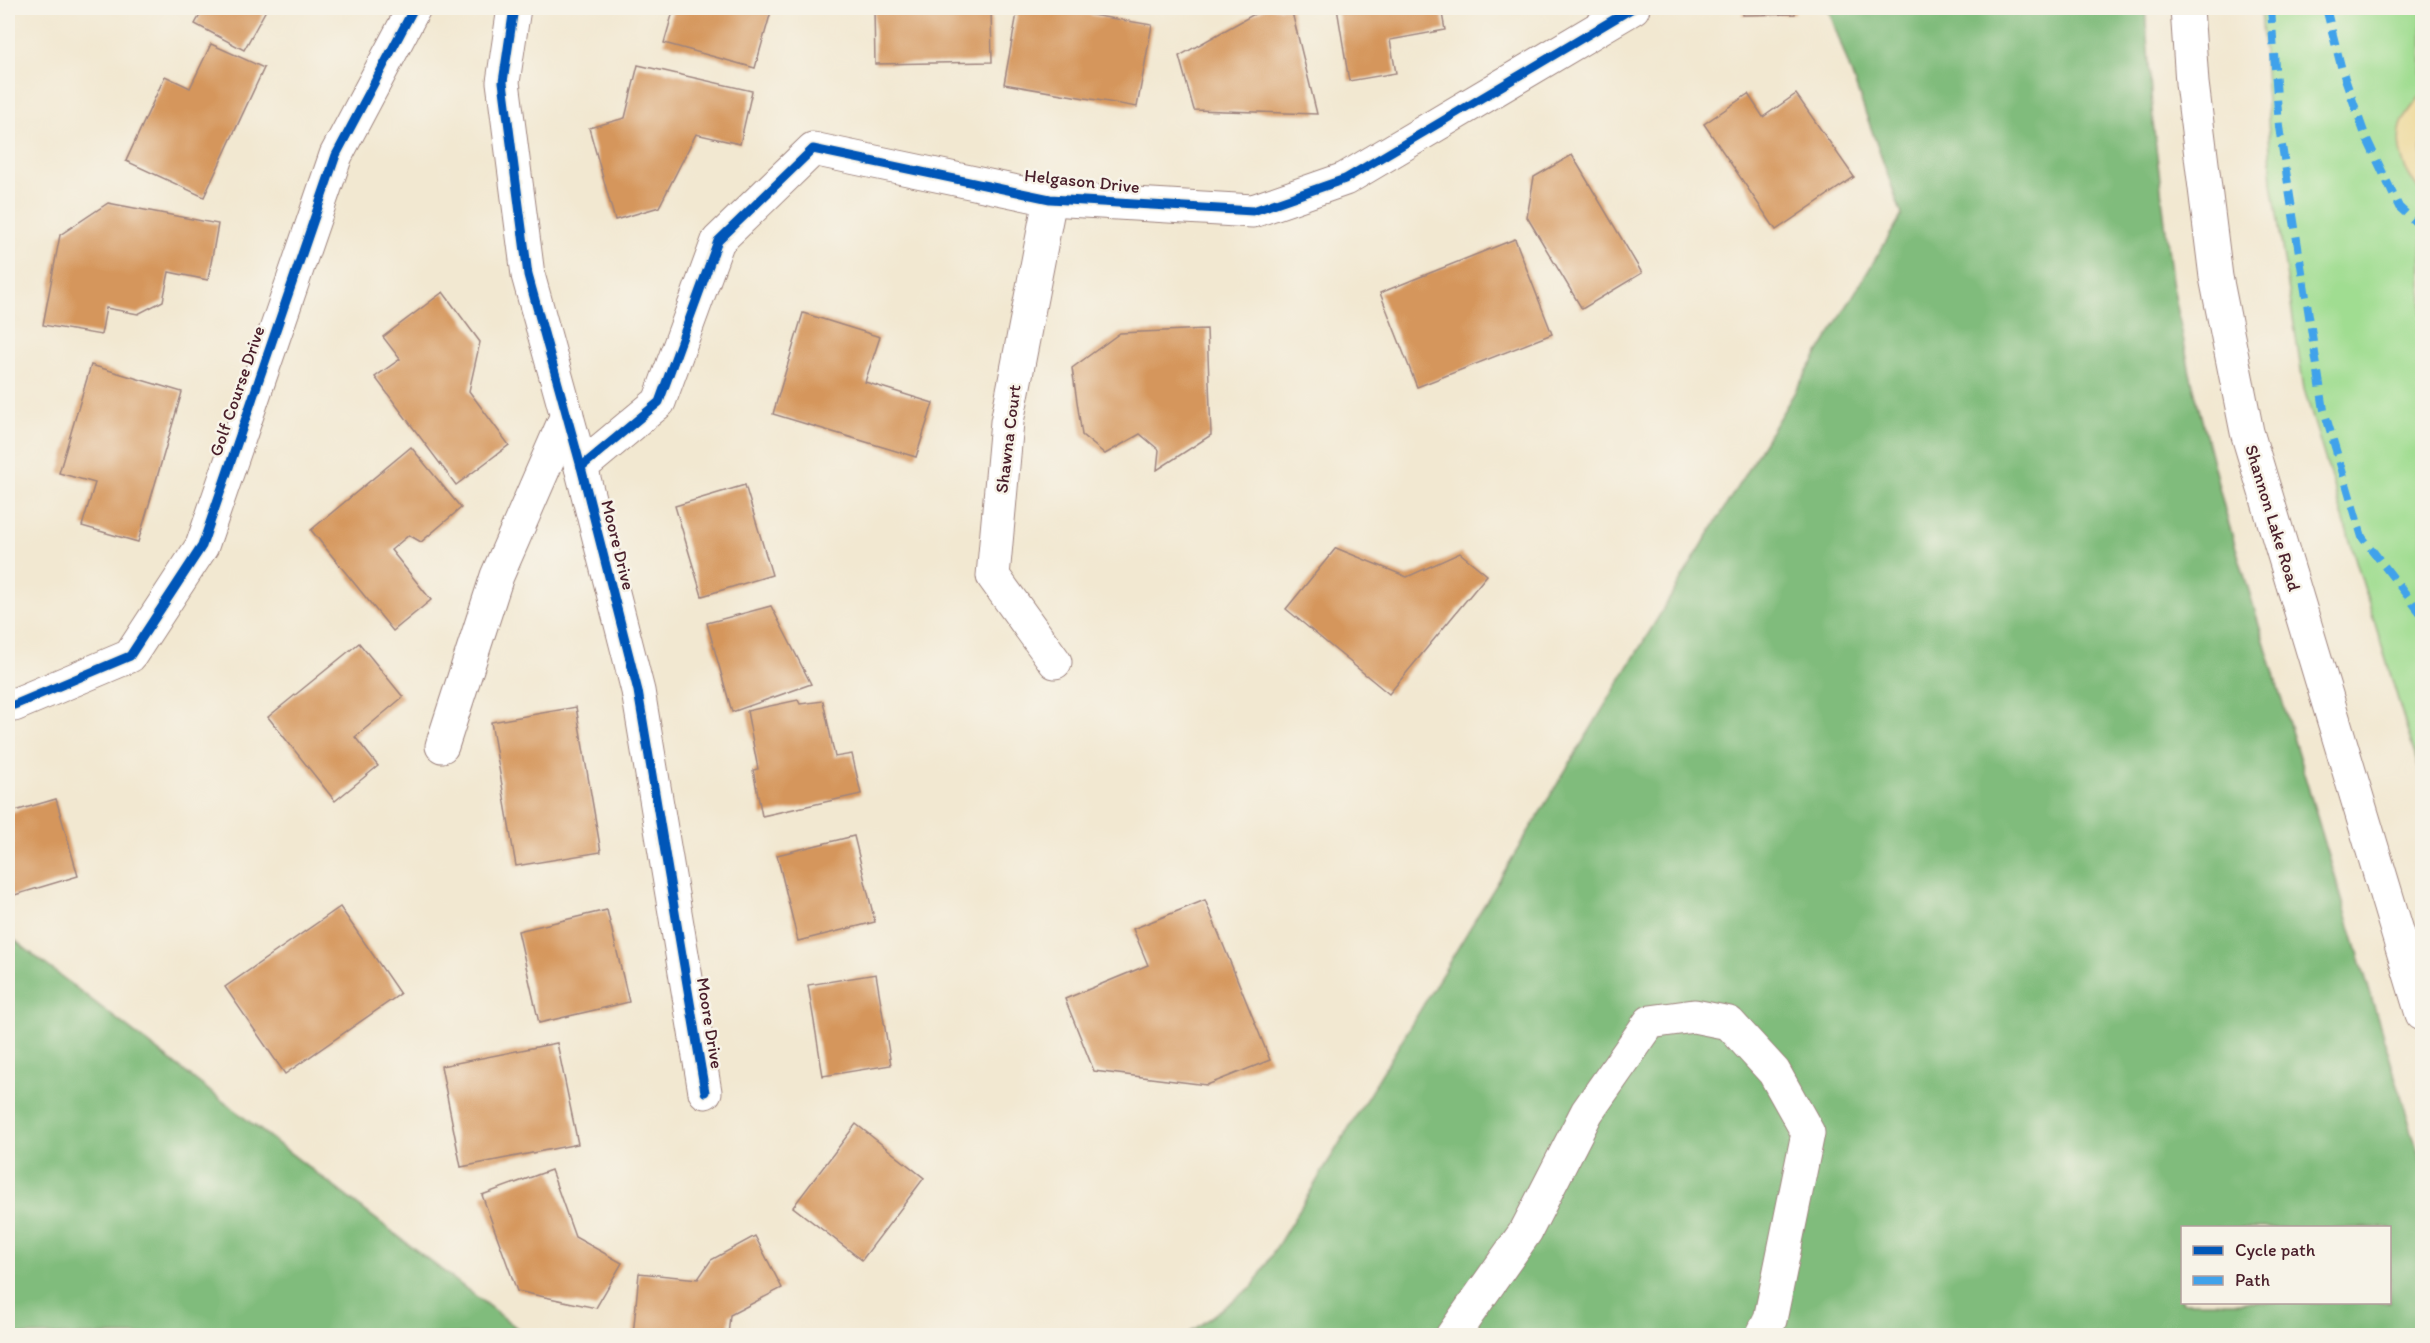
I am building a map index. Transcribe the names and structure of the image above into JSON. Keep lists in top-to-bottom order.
{
  "streets": {
    "street": [
      "Helgason Drive",
      "Golf Course Drive",
      "Shawna Court",
      "Shannon Lake Road",
      "Moore Drive"
    ]
  },
  "crossings": [
    ["Helgason Drive", "Shawna Court"],
    ["Helgason Drive", "Moore Drive"]
  ],
  "legend": ["Cycle path", "Path"]
}
